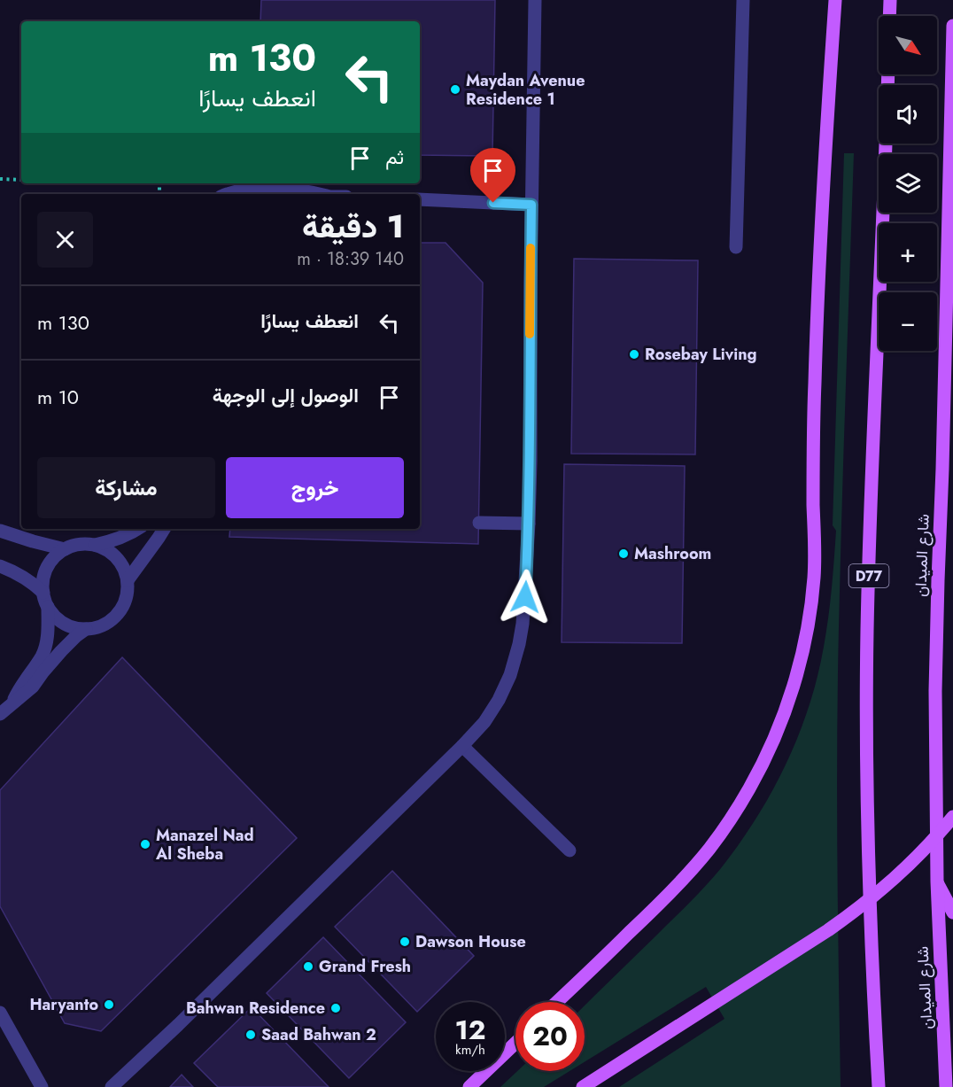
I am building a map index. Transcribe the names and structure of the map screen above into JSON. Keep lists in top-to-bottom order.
{
  "streets": {
    "main road": ["شارع الميدان", "D77"]
  },
  "places": [
    "Maydan Avenue Residence 1",
    "Rosebay Living",
    "Mashroom",
    "Manazel Nad Al Sheba",
    "Dawson House",
    "Grand Fresh",
    "Haryanto",
    "Bahwan Residence",
    "Saad Bahwan 2"
  ],
  "north": "bottom right",
  "page": {
    "map_buttons": ["+", "−"],
    "turn": ["130 m", "انعطف يسارًا"],
    "then": "ثم",
    "heading": ["1 دقيقة", "140 m · 18:39"],
    "list": [
      {
        "name": "انعطف يسارًا",
        "value": "130 m"
      },
      {
        "name": "الوصول إلى الوجهة",
        "value": "10 m"
      }
    ],
    "buttons": ["خروج", "مشاركة"],
    "speed": "12 km/h",
    "limit": "20"
  }
}
